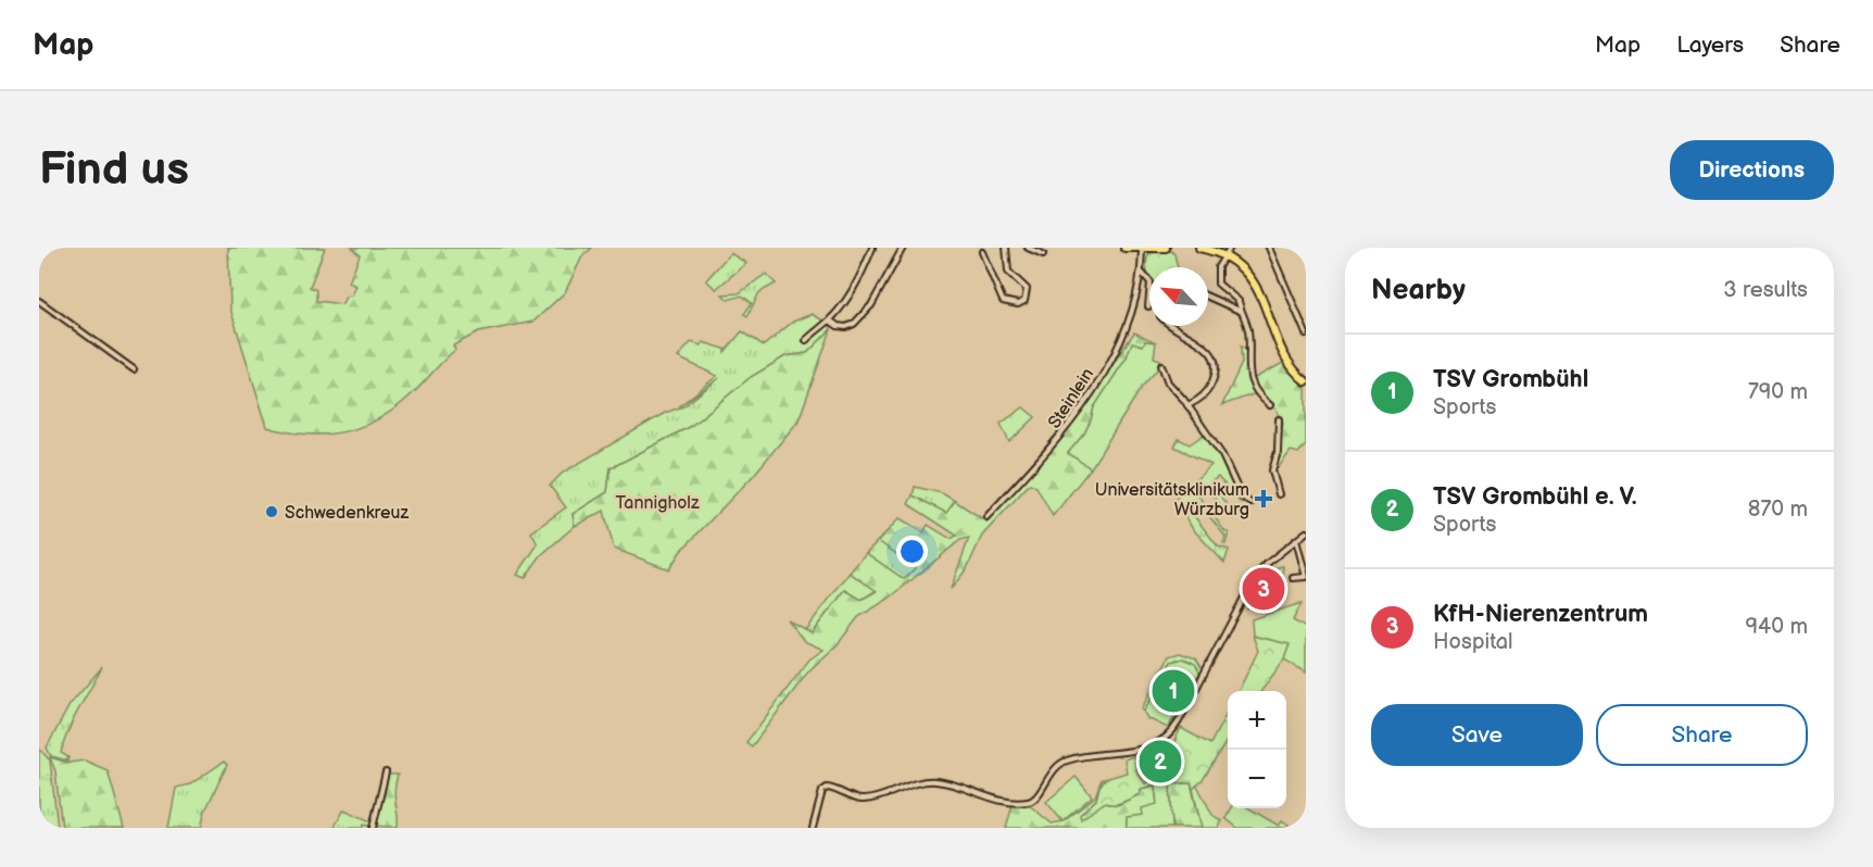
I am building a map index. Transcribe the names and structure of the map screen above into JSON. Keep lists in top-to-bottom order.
{
  "streets": {
    "street": ["Steinlein"]
  },
  "parks": ["Tannigholz"],
  "places": {
    "health": ["Universitätsklinikum Würzburg"],
    "other": ["Schwedenkreuz"]
  },
  "north": "top left",
  "page": {
    "header": "Map",
    "nav": ["Map", "Layers", "Share"],
    "buttons": [
      "Directions",
      ["Save", "Share"]
    ],
    "title": "Find us",
    "heading": ["Nearby", "3 results"],
    "list": [
      {
        "mark": "1",
        "name": "TSV Grombühl",
        "note": "Sports",
        "value": "790 m"
      },
      {
        "mark": "2",
        "name": "TSV Grombühl e. V.",
        "note": "Sports",
        "value": "870 m"
      },
      {
        "mark": "3",
        "name": "KfH-Nierenzentrum",
        "note": "Hospital",
        "value": "940 m"
      }
    ],
    "pins": ["3", "1", "2"],
    "map_buttons": ["+", "−"]
  }
}
